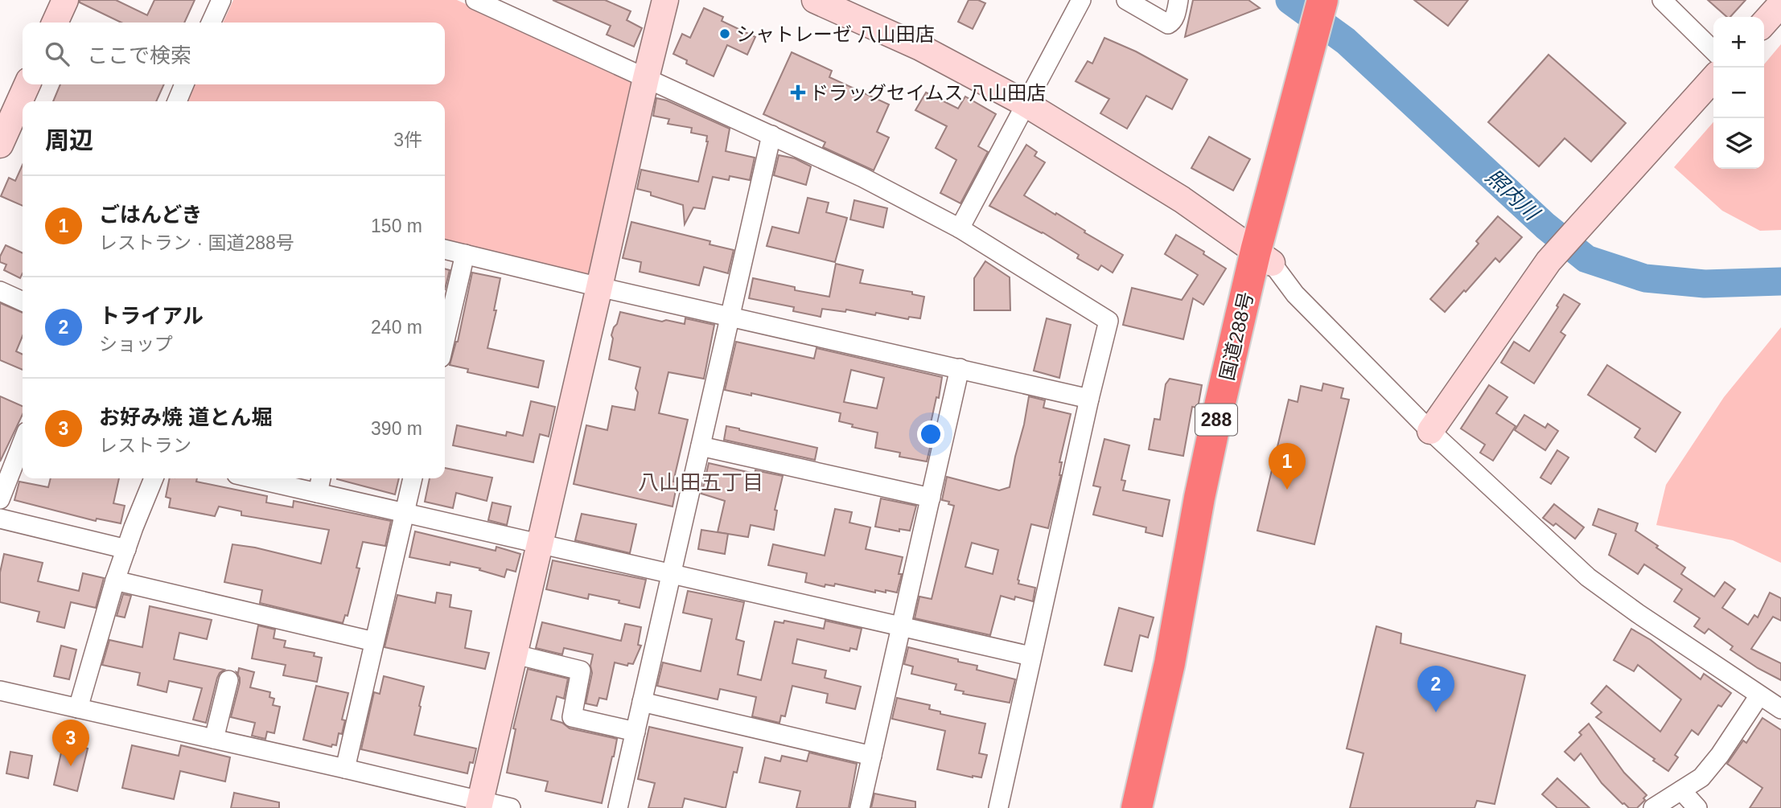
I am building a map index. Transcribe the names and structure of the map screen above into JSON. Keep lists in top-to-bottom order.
{
  "streets": {
    "highway": ["国道288号", "288"]
  },
  "districts": ["八山田五丁目"],
  "water": ["照内川"],
  "places": {
    "other": ["シャトレーゼ 八山田店"],
    "health": ["ドラッグセイムス 八山田店"]
  },
  "page": {
    "map_buttons": ["+", "−"],
    "search": "ここで検索",
    "heading": ["周辺", "3件"],
    "list": [
      {
        "mark": "1",
        "name": "ごはんどき",
        "note": "レストラン · 国道288号",
        "value": "150 m"
      },
      {
        "mark": "2",
        "name": "トライアル",
        "note": "ショップ",
        "value": "240 m"
      },
      {
        "mark": "3",
        "name": "お好み焼 道とん堀",
        "note": "レストラン",
        "value": "390 m"
      }
    ],
    "pins": ["1", "2", "3"]
  }
}
